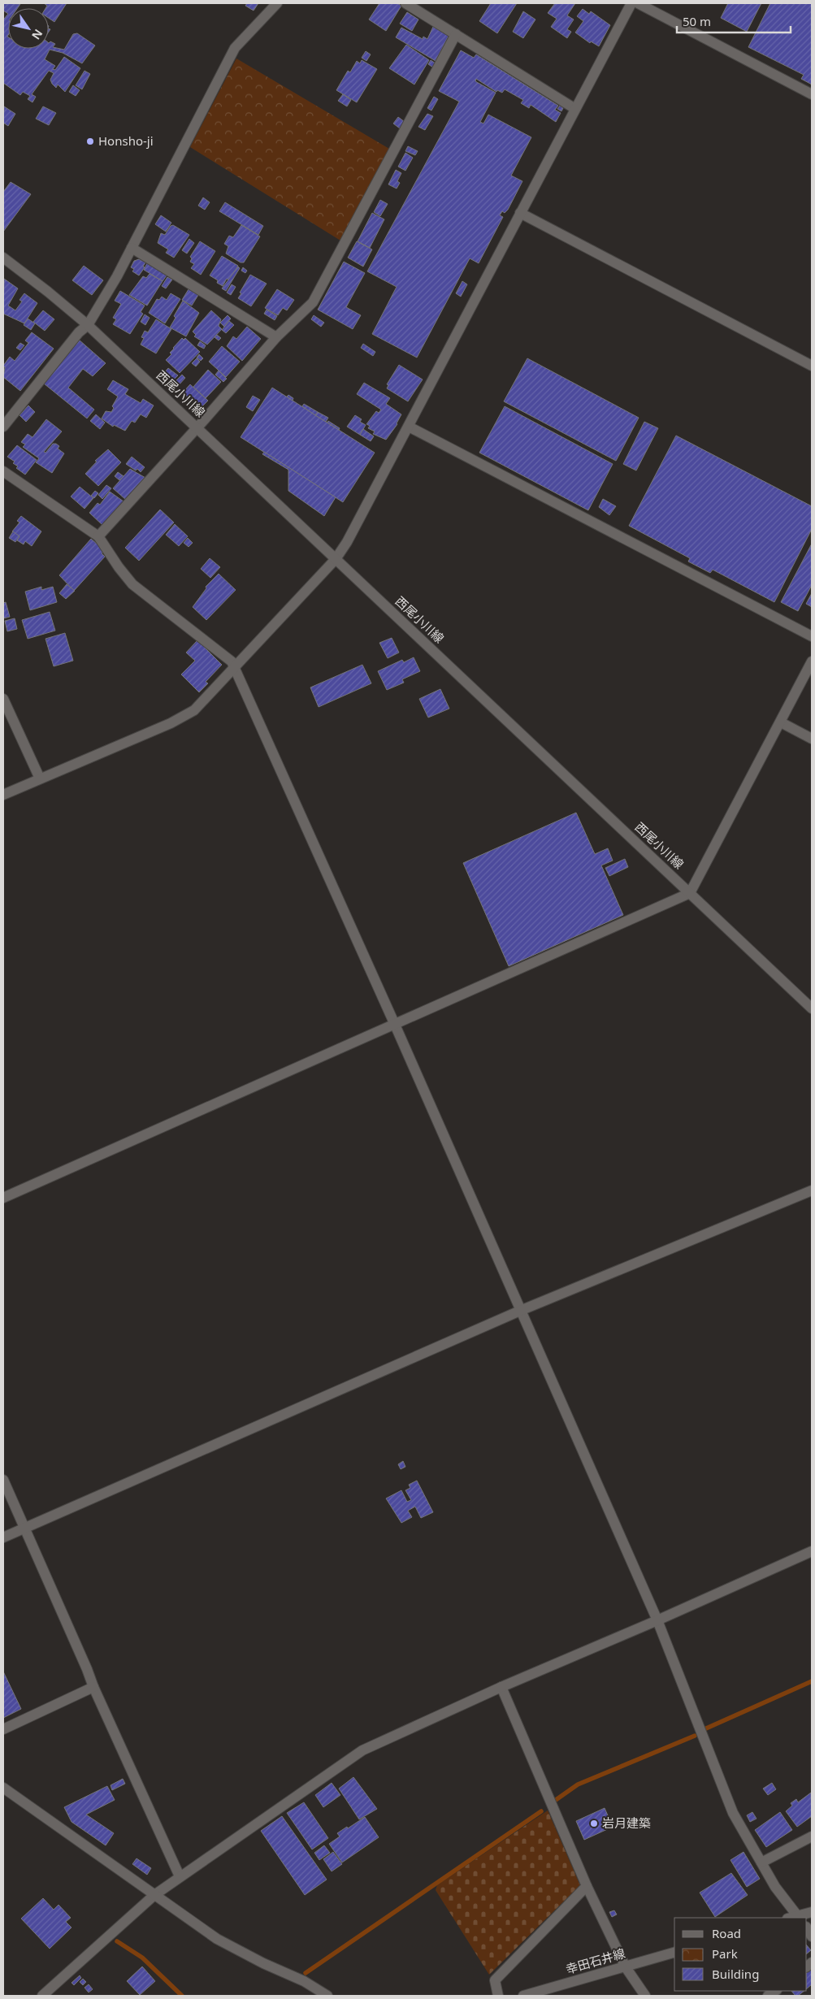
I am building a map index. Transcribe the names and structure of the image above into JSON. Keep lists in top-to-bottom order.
{
  "streets": {
    "street": ["西尾小川線", "幸田石井線"]
  },
  "places": ["Honsho-ji", "岩月建築"],
  "legend": ["Road", "Park", "Building"],
  "scale_bar": "50 m",
  "north": "bottom right"
}
